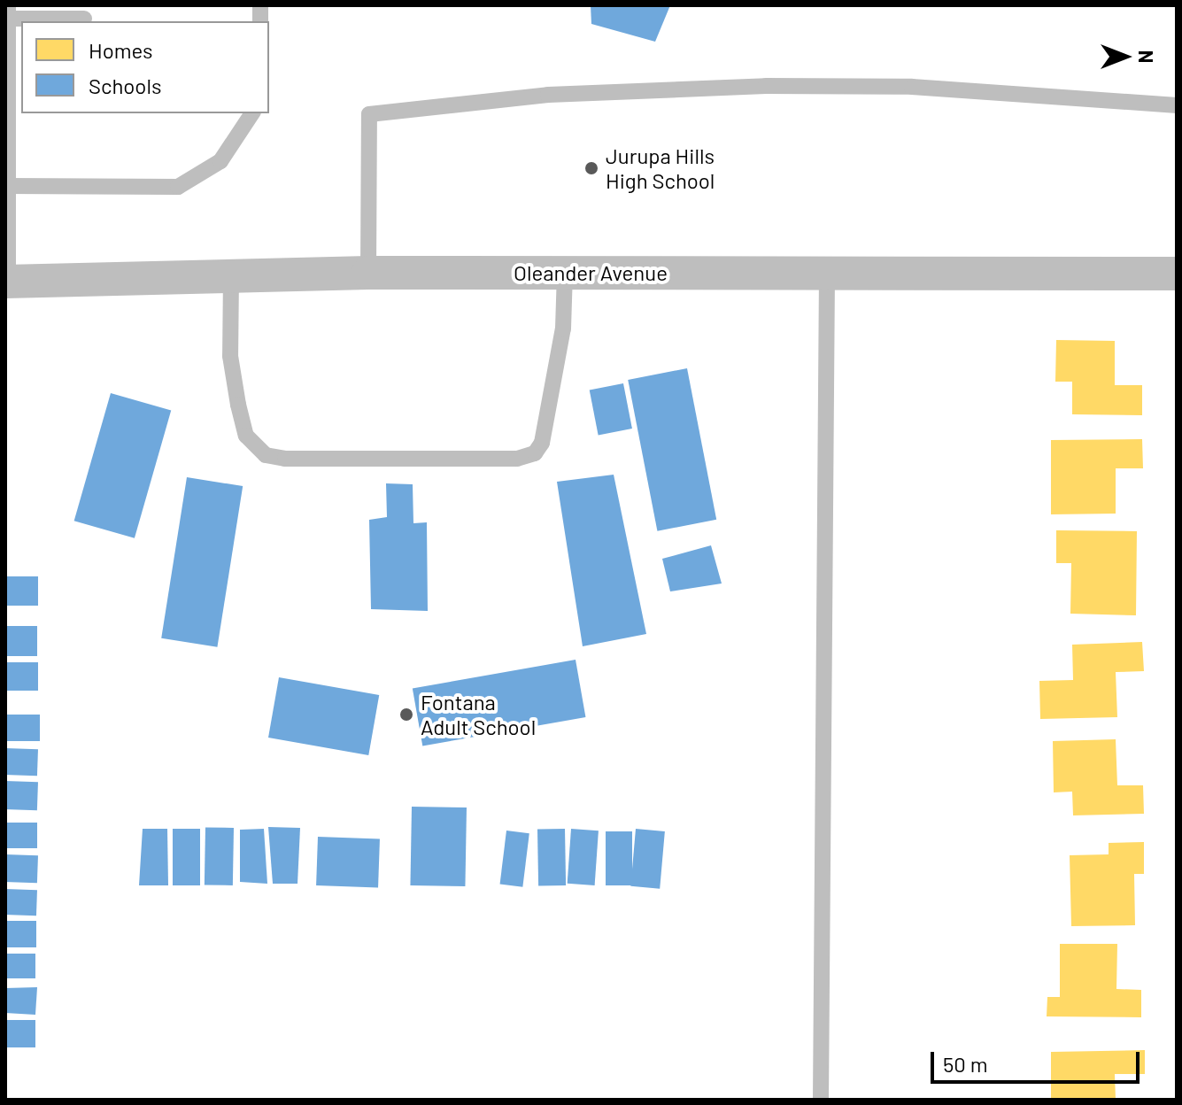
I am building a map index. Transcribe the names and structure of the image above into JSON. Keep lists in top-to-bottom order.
{
  "streets": {
    "street": ["Oleander Avenue"]
  },
  "places": ["Jurupa Hills High School", "Fontana Adult School"],
  "legend": ["Homes", "Schools"],
  "scale_bar": "50 m",
  "north": "right"
}
